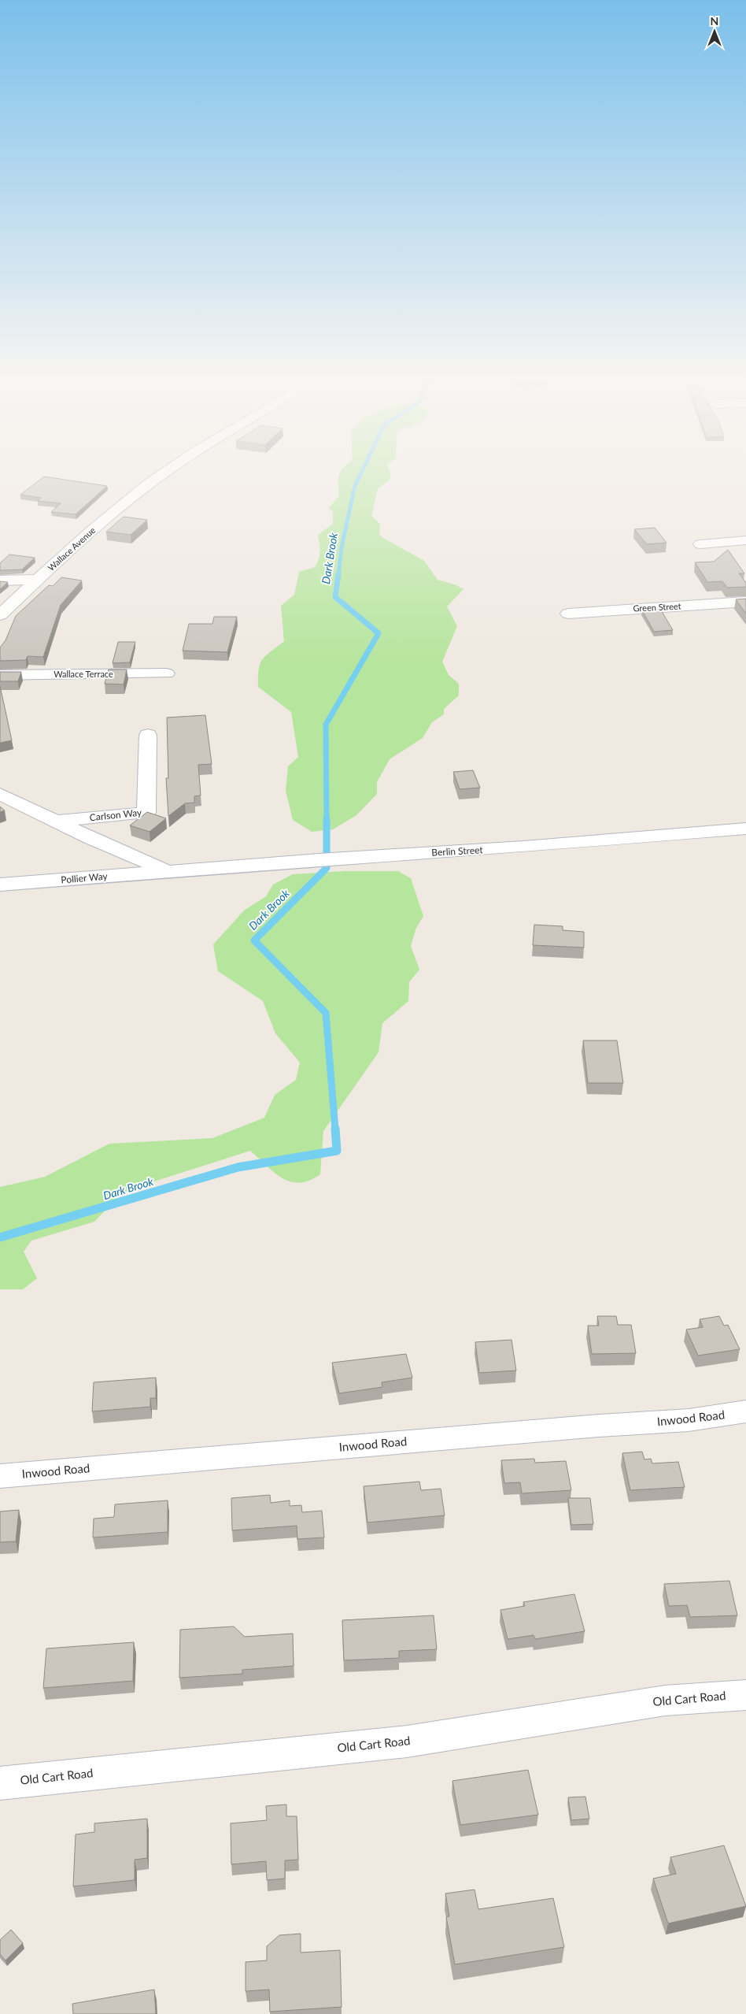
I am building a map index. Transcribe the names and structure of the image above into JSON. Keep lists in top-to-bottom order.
{
  "streets": {
    "street": [
      "Wallace Avenue",
      "Green Street",
      "Wallace Terrace",
      "Carlson Way",
      "Berlin Street",
      "Pollier Way",
      "Inwood Road",
      "Old Cart Road"
    ]
  },
  "crossings": [
    ["Berlin Street", "Pollier Way"]
  ],
  "water": ["Dark Brook"],
  "north": "top"
}
